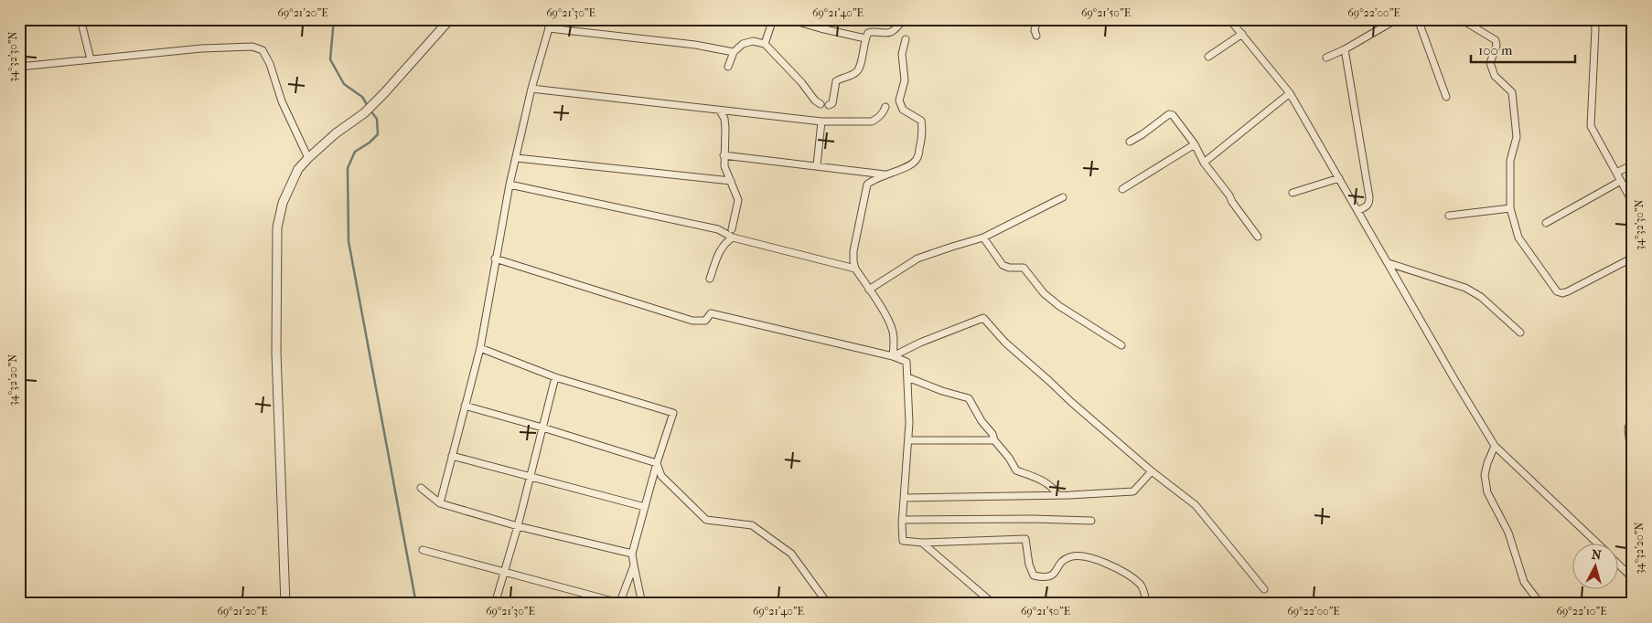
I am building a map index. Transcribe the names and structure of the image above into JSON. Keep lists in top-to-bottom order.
{
  "scale_bar": "100 m",
  "north": "top",
  "coordinates": [
    "69°21'20\"E",
    "69°21'30\"E",
    "69°21'40\"E",
    "69°21'50\"E",
    "69°22'00\"E",
    "34°32'30\"N",
    "34°32'20\"N",
    "69°22'10\"E"
  ]
}
